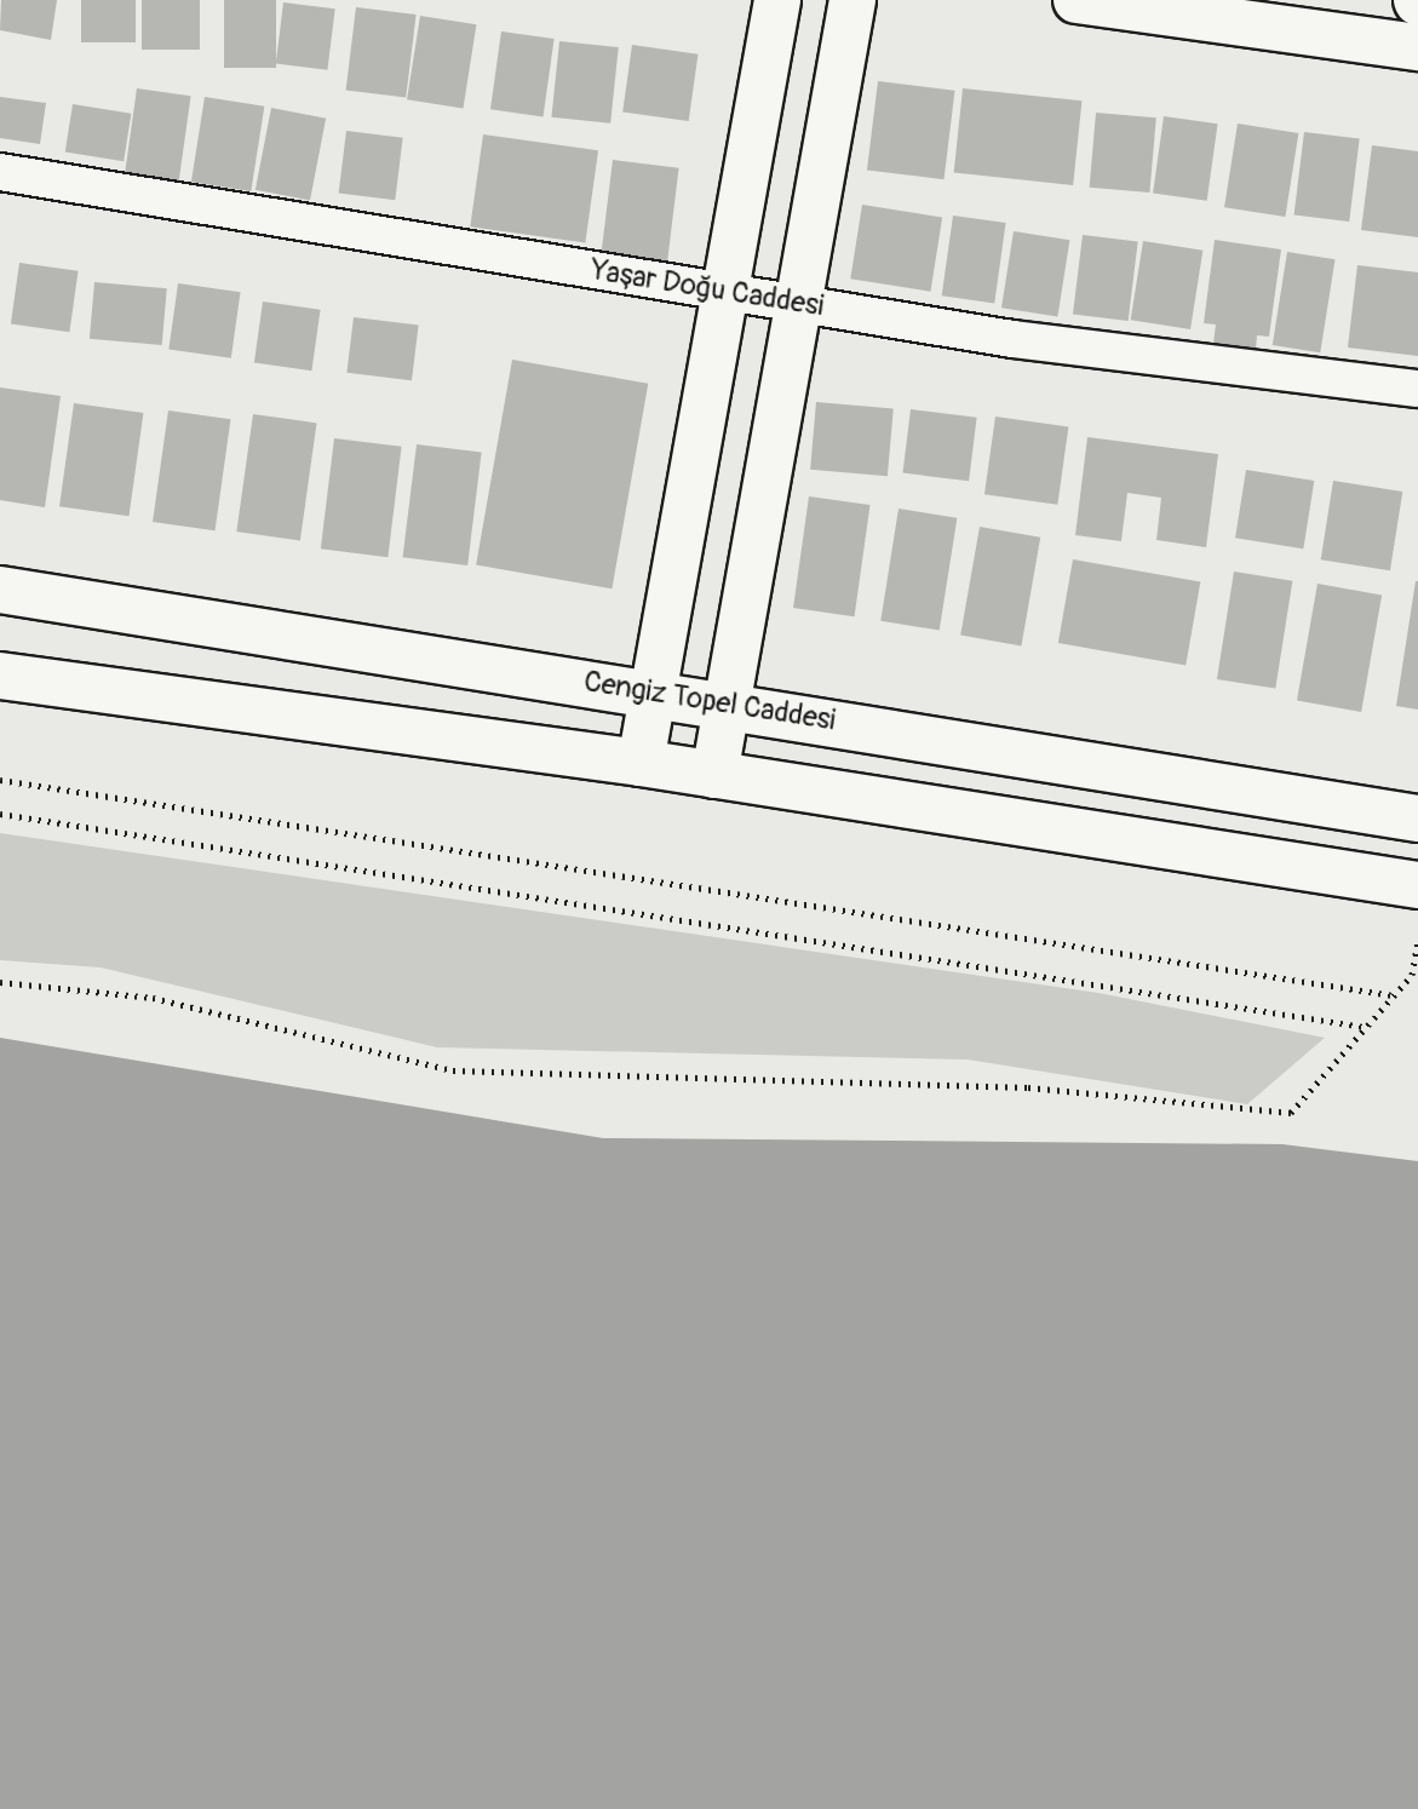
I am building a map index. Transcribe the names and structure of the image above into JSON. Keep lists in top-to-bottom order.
{
  "streets": {
    "street": ["Yaşar Doğu Caddesi", "Cengiz Topel Caddesi"]
  }
}
